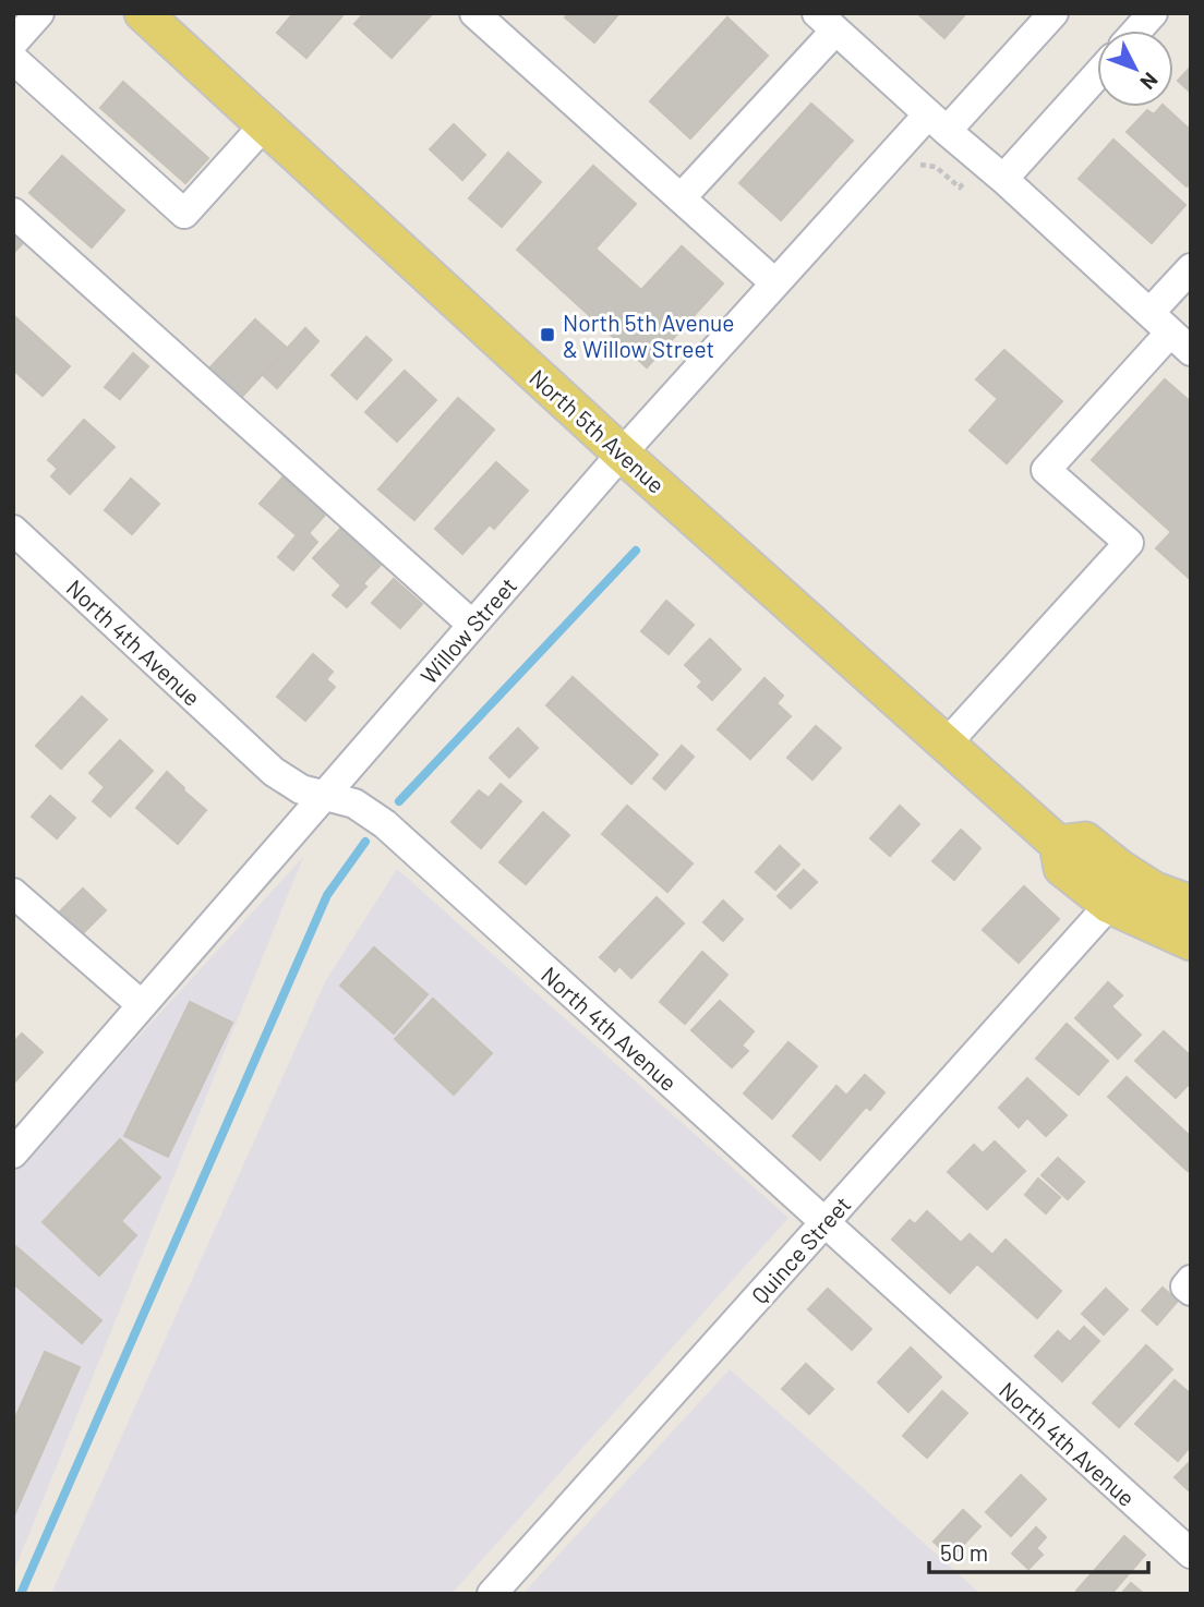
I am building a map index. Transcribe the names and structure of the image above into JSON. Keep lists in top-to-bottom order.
{
  "streets": {
    "main road": ["North 5th Avenue"],
    "street": ["Willow Street", "North 4th Avenue", "Quince Street"]
  },
  "crossings": [
    ["North 5th Avenue", "Willow Street"],
    ["North 5th Avenue", "Quince Street"],
    ["Willow Street", "North 4th Avenue"],
    ["North 4th Avenue", "Quince Street"]
  ],
  "places": {
    "transit": ["North 5th Avenue & Willow Street"]
  },
  "scale_bar": "50 m",
  "north": "bottom right"
}
